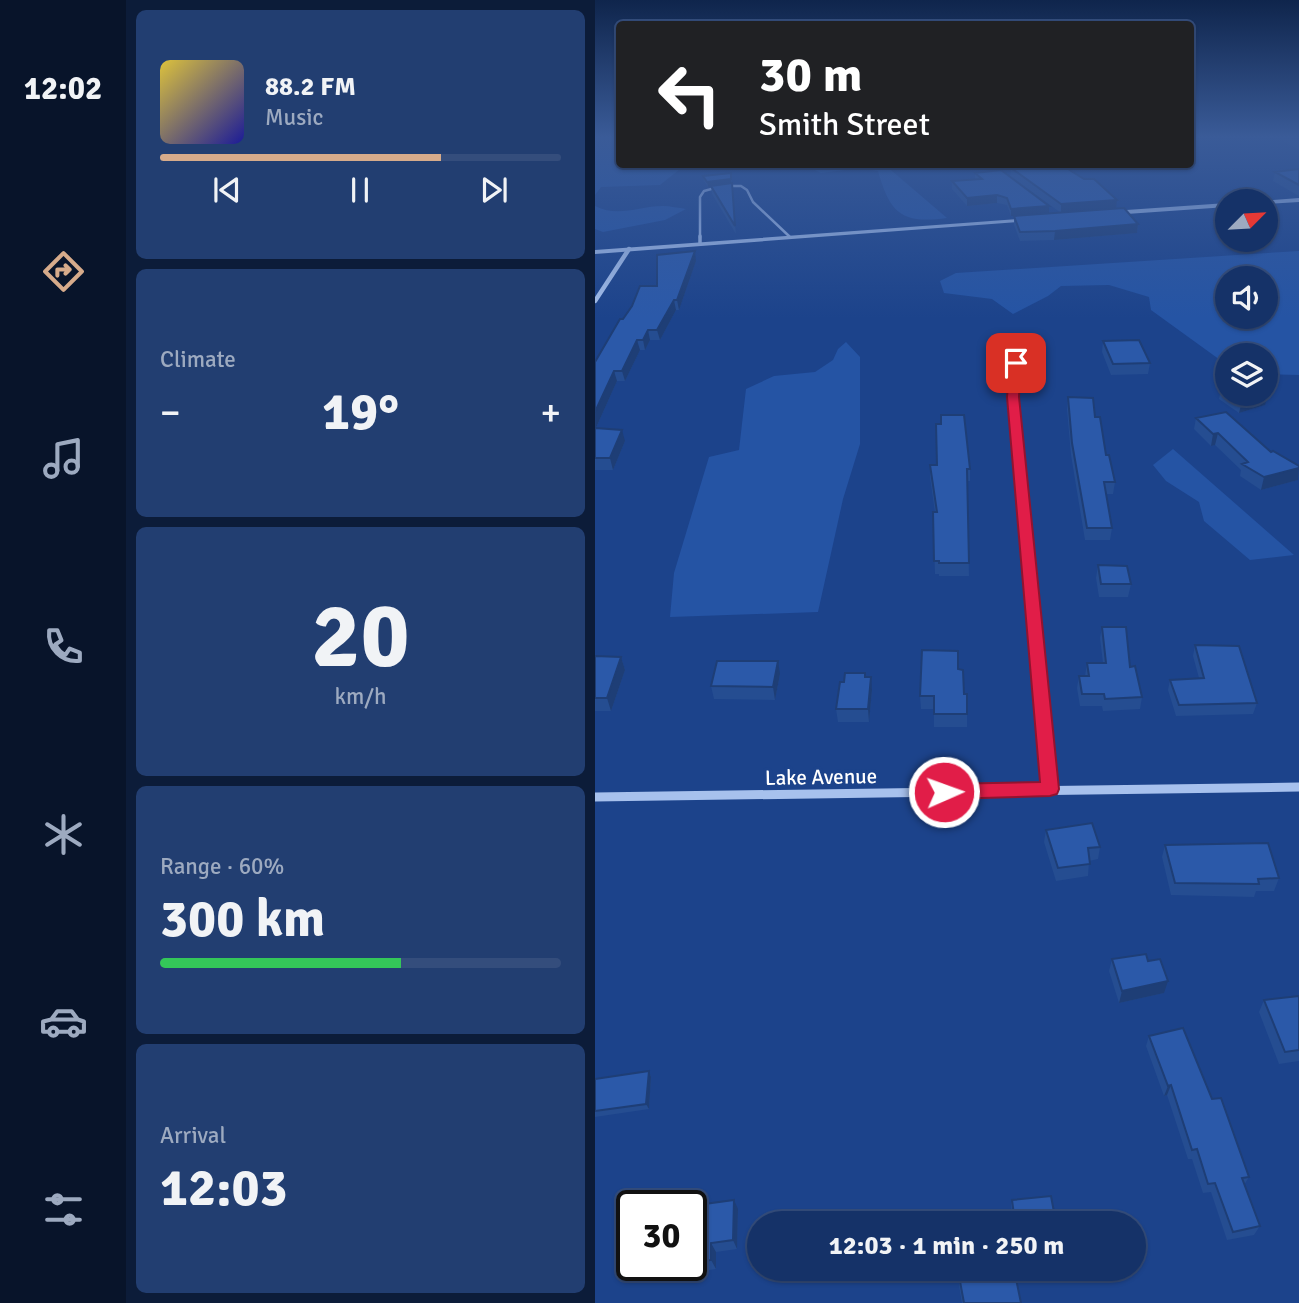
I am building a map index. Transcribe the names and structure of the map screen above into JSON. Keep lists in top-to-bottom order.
{
  "streets": {
    "street": ["Lake Avenue"]
  },
  "north": "top right",
  "page": {
    "tabs": "12:02",
    "turn": ["30 m", "Smith Street"],
    "song": ["88.2 FM", "Music"],
    "tile": [
      "Climate",
      ["20", "km/h"],
      ["Range · 60%", "300 km"],
      ["Arrival", "12:03"]
    ],
    "heat": ["−", "19°", "+"],
    "limit": "30",
    "trip": "12:03 · 1 min · 250 m"
  }
}
